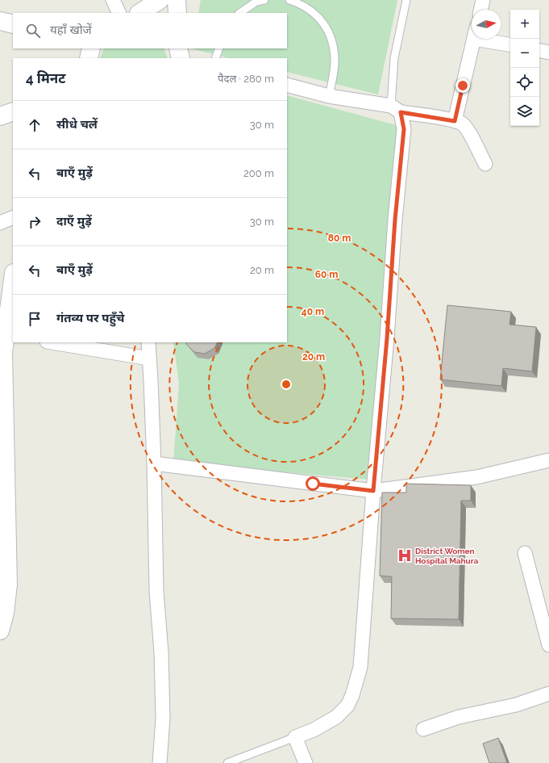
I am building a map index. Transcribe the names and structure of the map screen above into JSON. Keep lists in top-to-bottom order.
{
  "places": {
    "hospital": ["District Women Hospital Mahura"]
  },
  "north": "right",
  "page": {
    "map_buttons": ["+", "−"],
    "search": "यहाँ खोजें",
    "heading": ["4 मिनट", "पैदल · 280 m"],
    "list": [
      ["सीधे चलें", "30 m"],
      ["बाएँ मुड़ें", "200 m"],
      ["दाएँ मुड़ें", "30 m"],
      ["बाएँ मुड़ें", "20 m"],
      "गंतव्य पर पहुँचे"
    ]
  },
  "rings": [
    "80 m",
    "60 m",
    "40 m",
    "20 m"
  ]
}
